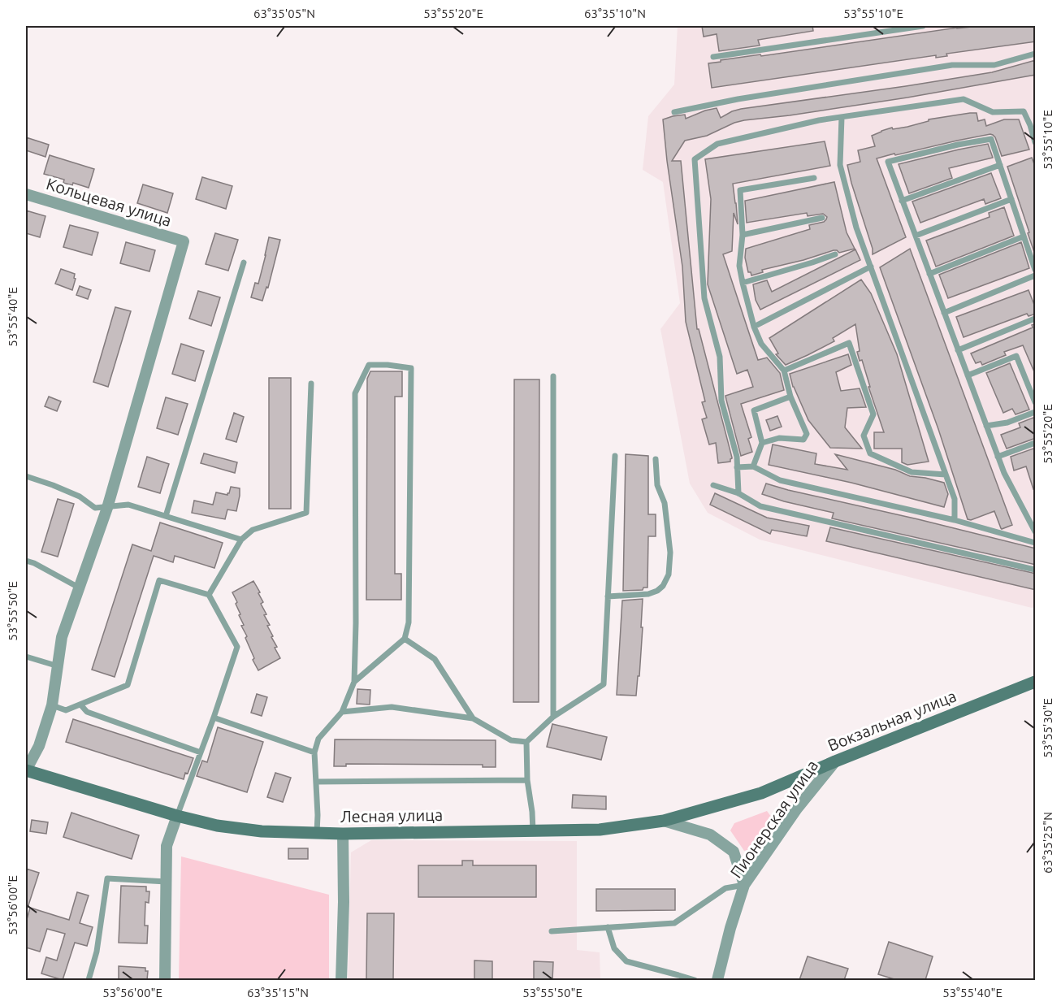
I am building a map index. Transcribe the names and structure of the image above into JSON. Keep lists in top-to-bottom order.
{
  "streets": {
    "main road": ["Вокзальная улица", "Лесная улица"],
    "street": ["Кольцевая улица", "Пионерская улица"]
  },
  "crossings": [
    ["Вокзальная улица", "Лесная улица"],
    ["Вокзальная улица", "Пионерская улица"]
  ],
  "coordinates": [
    "63°35'05\"N",
    "53°55'20\"E",
    "63°35'10\"N",
    "53°55'10\"E",
    "53°55'40\"E",
    "53°55'50\"E",
    "53°55'30\"E",
    "63°35'25\"N",
    "53°56'00\"E",
    "63°35'15\"N"
  ]
}
